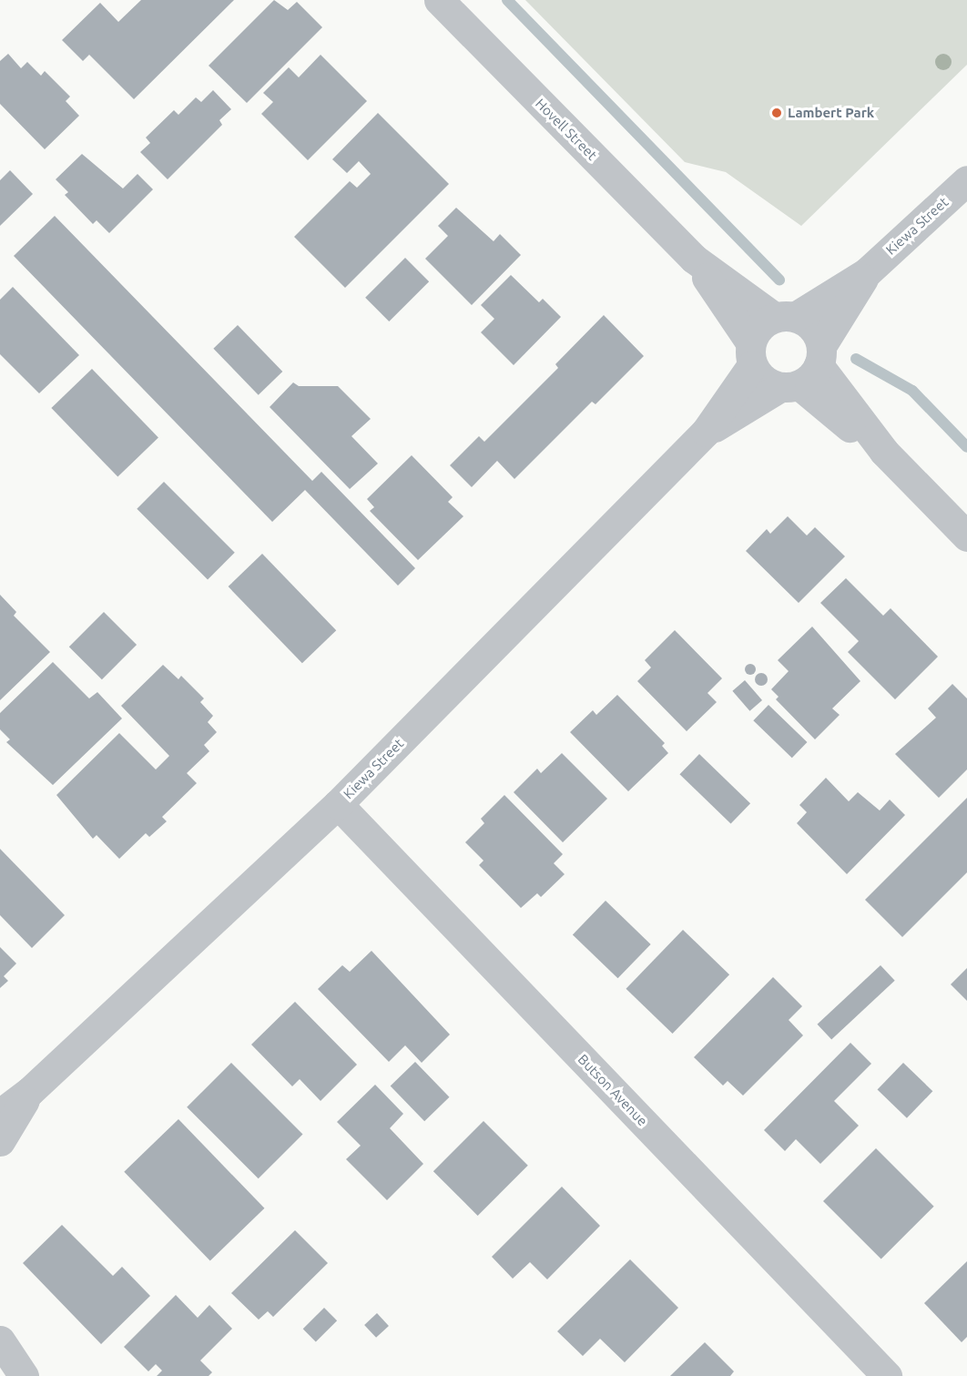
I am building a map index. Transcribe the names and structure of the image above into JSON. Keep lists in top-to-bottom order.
{
  "streets": {
    "street": ["Hovell Street", "Kiewa Street", "Butson Avenue"]
  },
  "crossings": [
    ["Hovell Street", "Kiewa Street"],
    ["Kiewa Street", "Butson Avenue"]
  ],
  "places": ["Lambert Park"]
}
